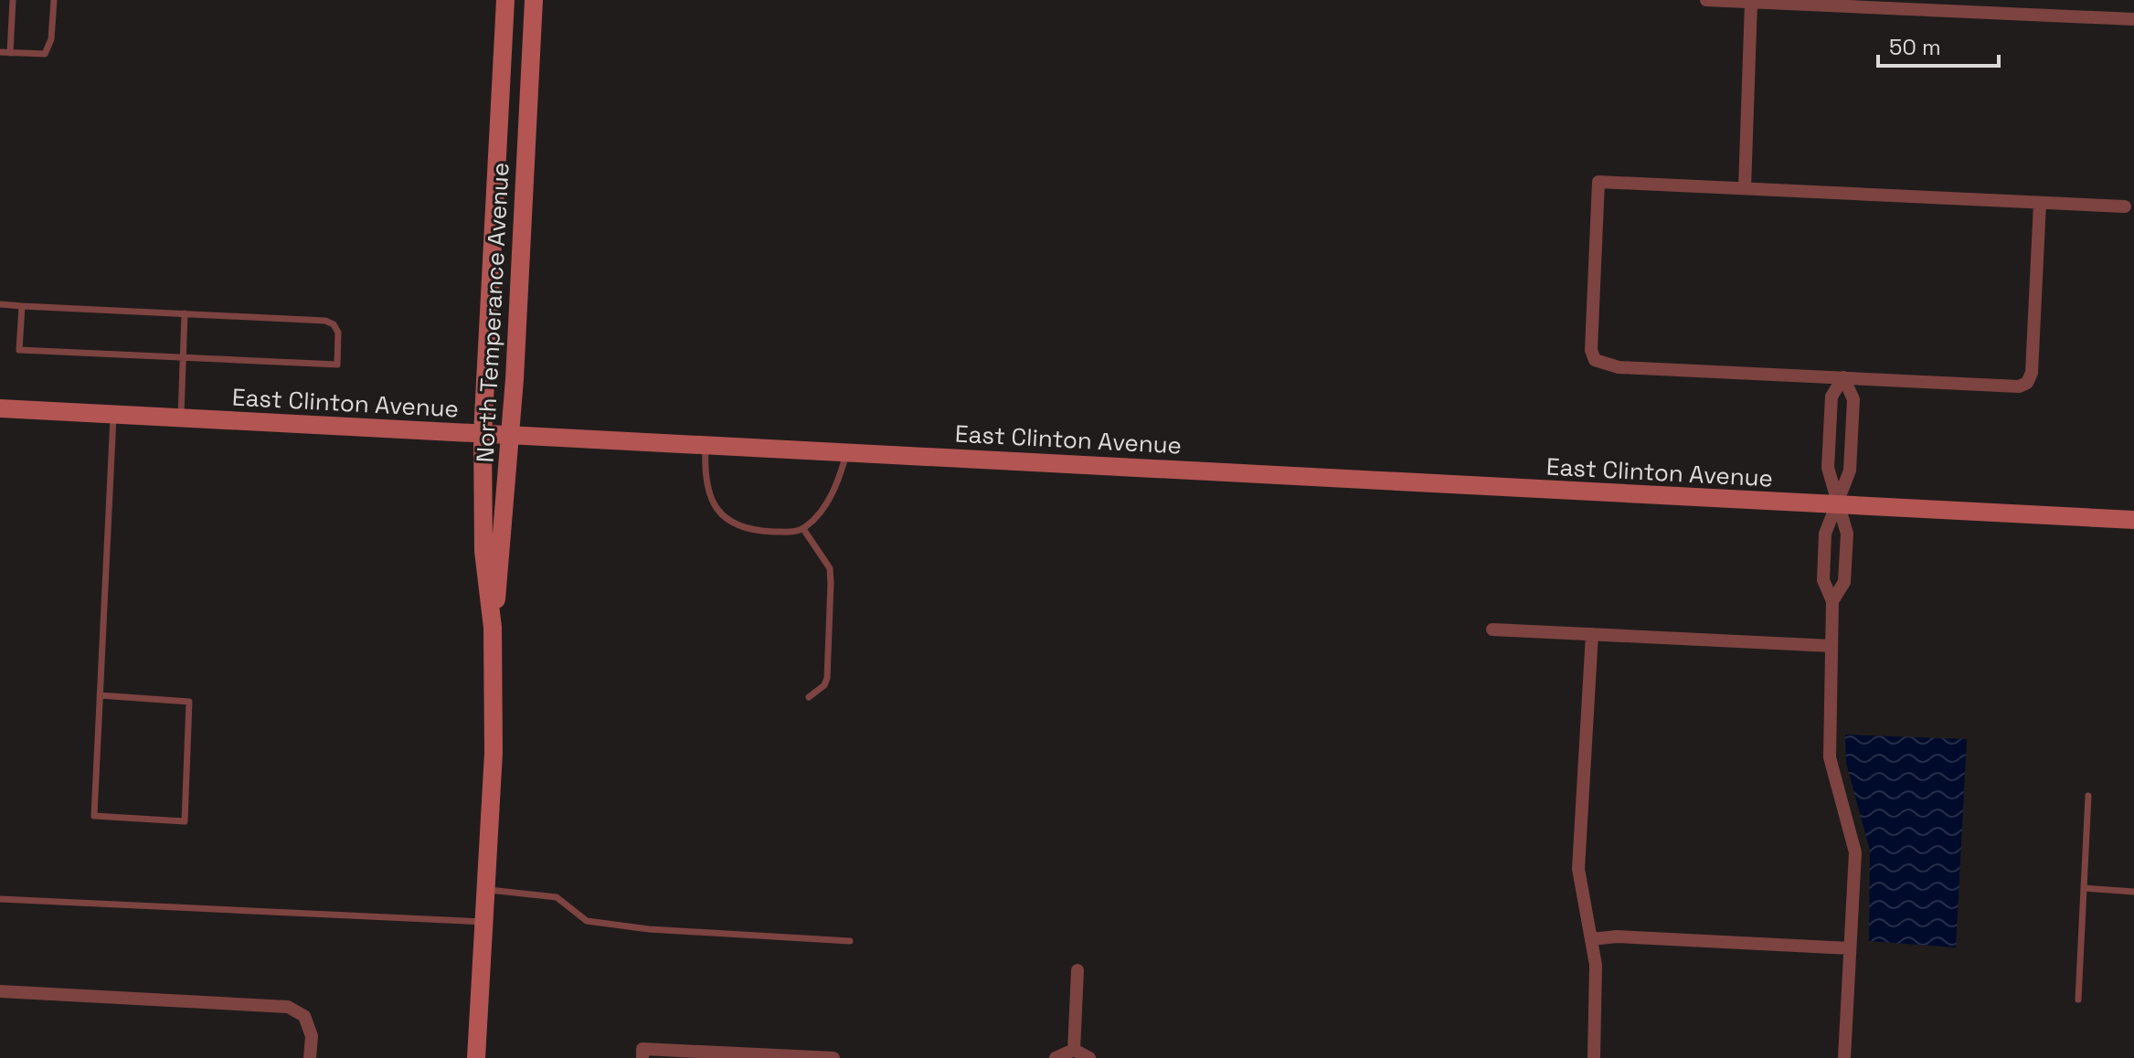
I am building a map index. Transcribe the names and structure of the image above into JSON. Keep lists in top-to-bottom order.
{
  "streets": {
    "street": ["North Temperance Avenue", "East Clinton Avenue"]
  },
  "crossings": [
    ["North Temperance Avenue", "East Clinton Avenue"]
  ],
  "scale_bar": "50 m"
}
